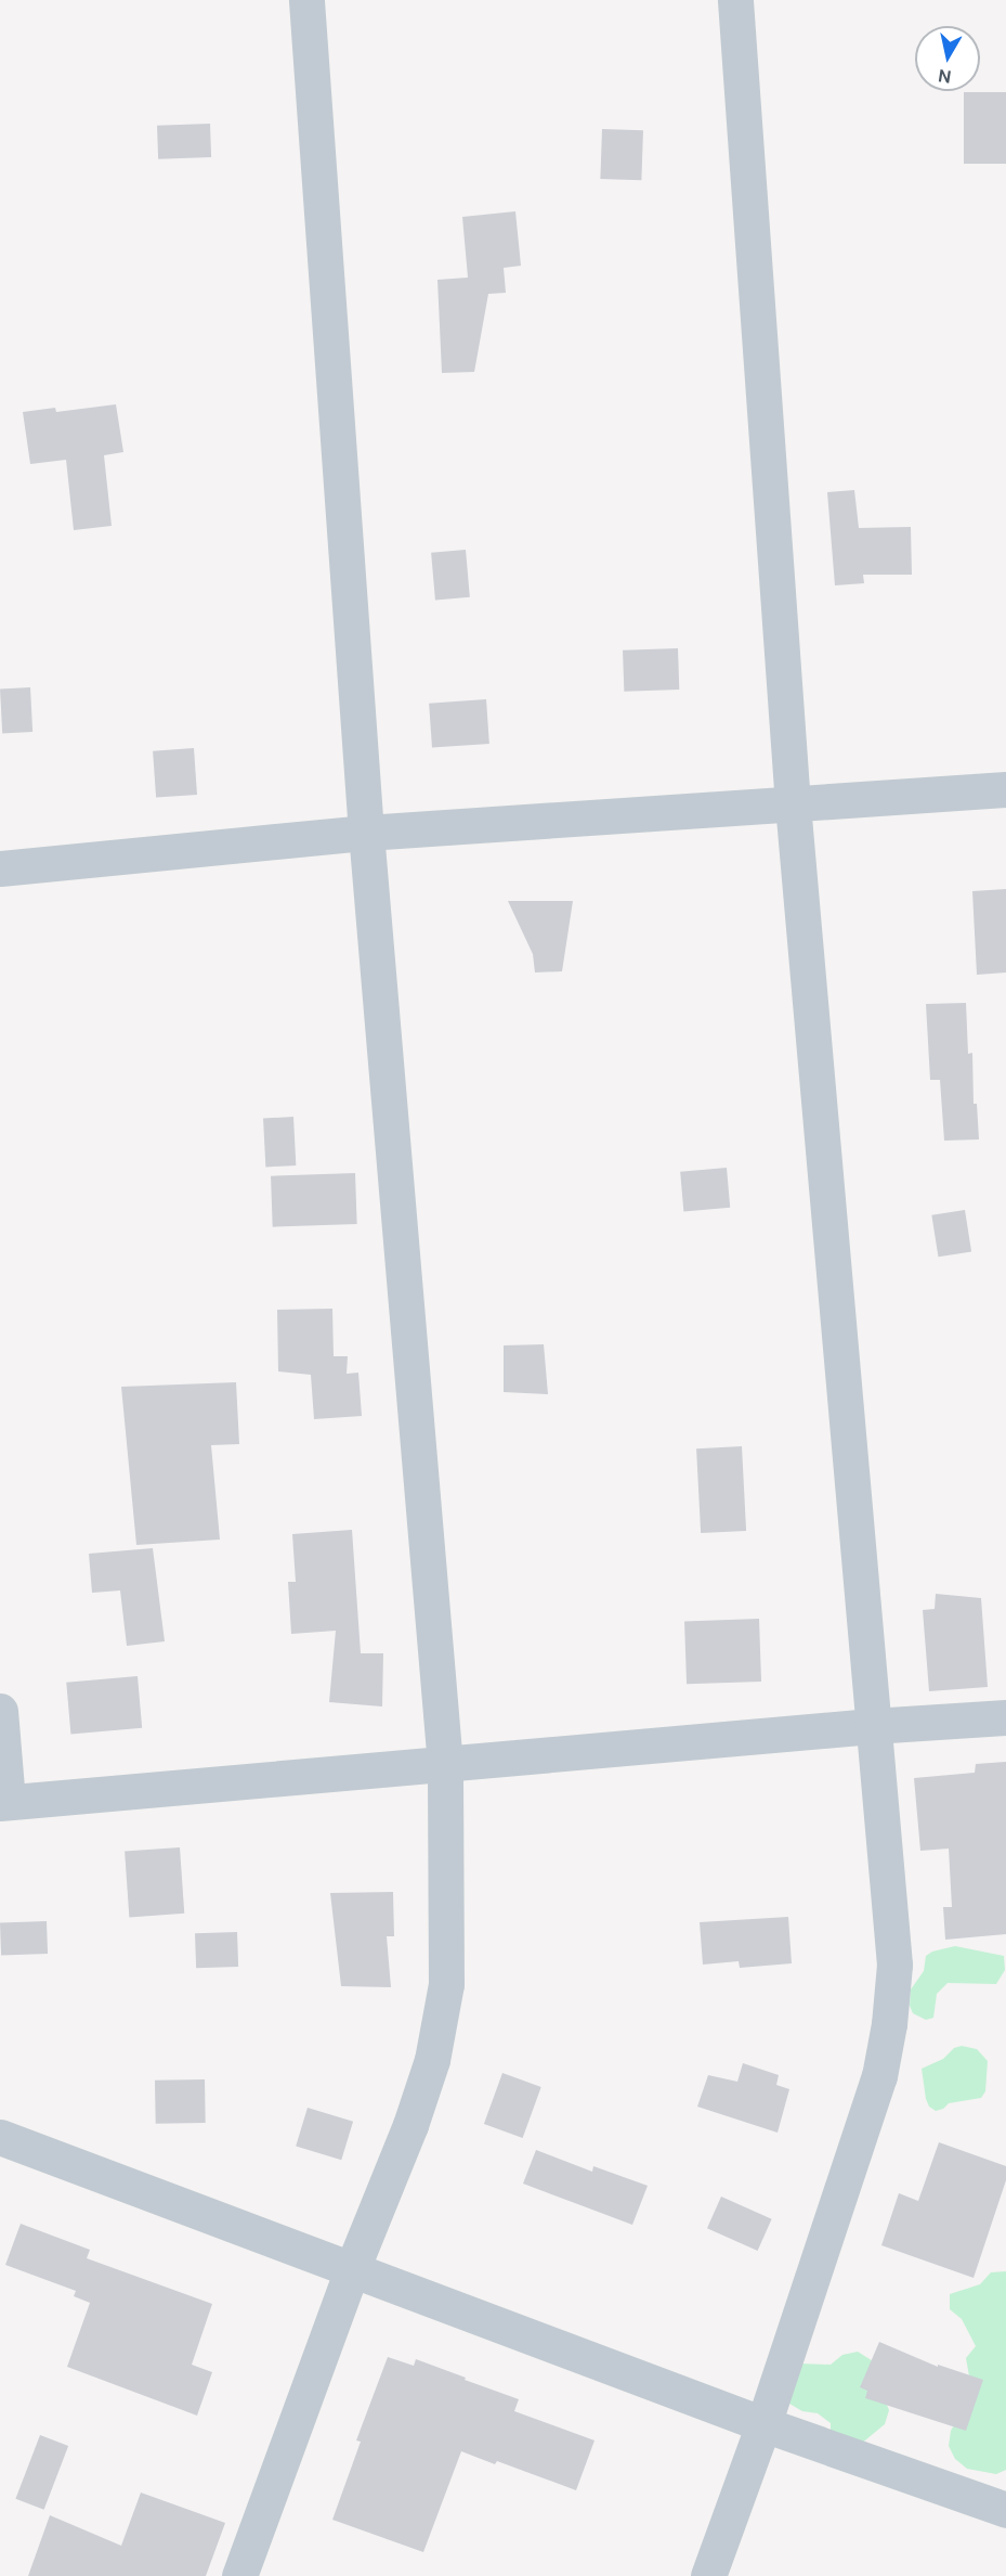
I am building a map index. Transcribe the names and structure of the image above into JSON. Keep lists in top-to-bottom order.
{
  "north": "bottom"
}
